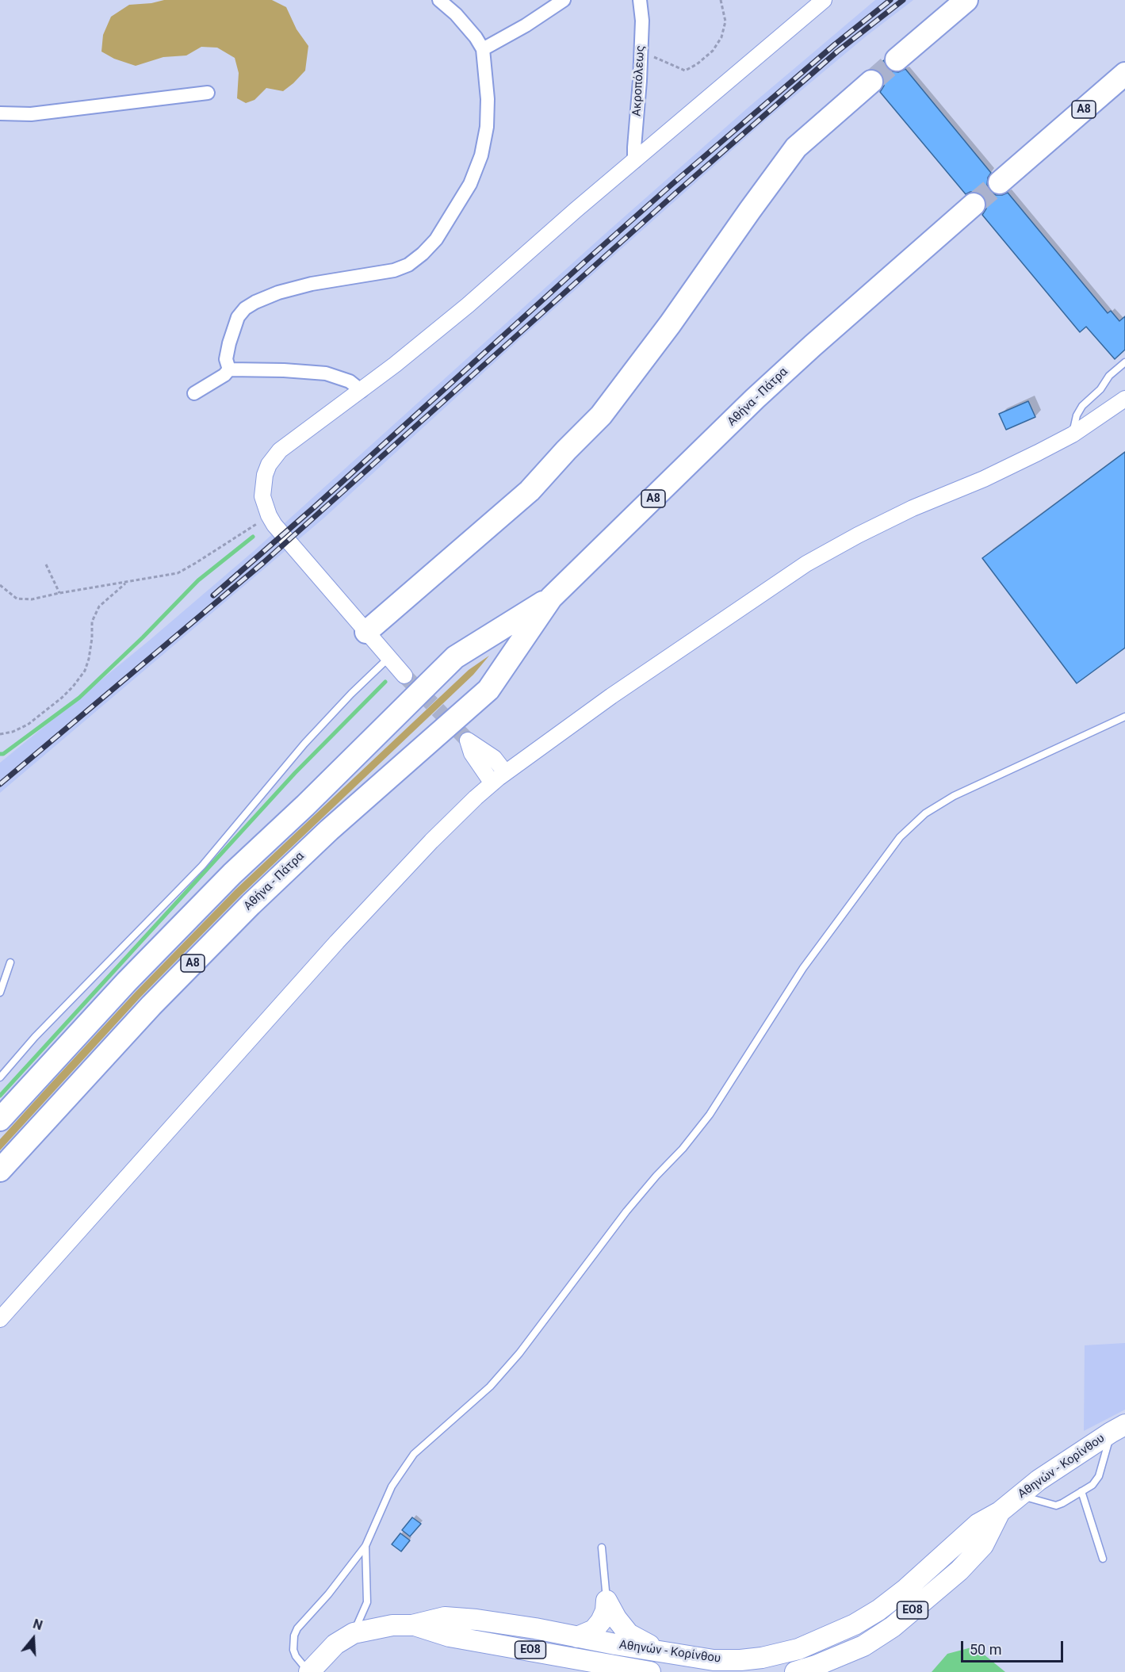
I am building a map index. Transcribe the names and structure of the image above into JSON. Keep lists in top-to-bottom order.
{
  "streets": {
    "highway": ["Α8", "Αθήνα - Πάτρα"],
    "main road": ["Αθηνών - Κορίνθου", "ΕΟ8"],
    "street": ["Ακροπόλεως"]
  },
  "scale_bar": "50 m",
  "north": "top"
}
